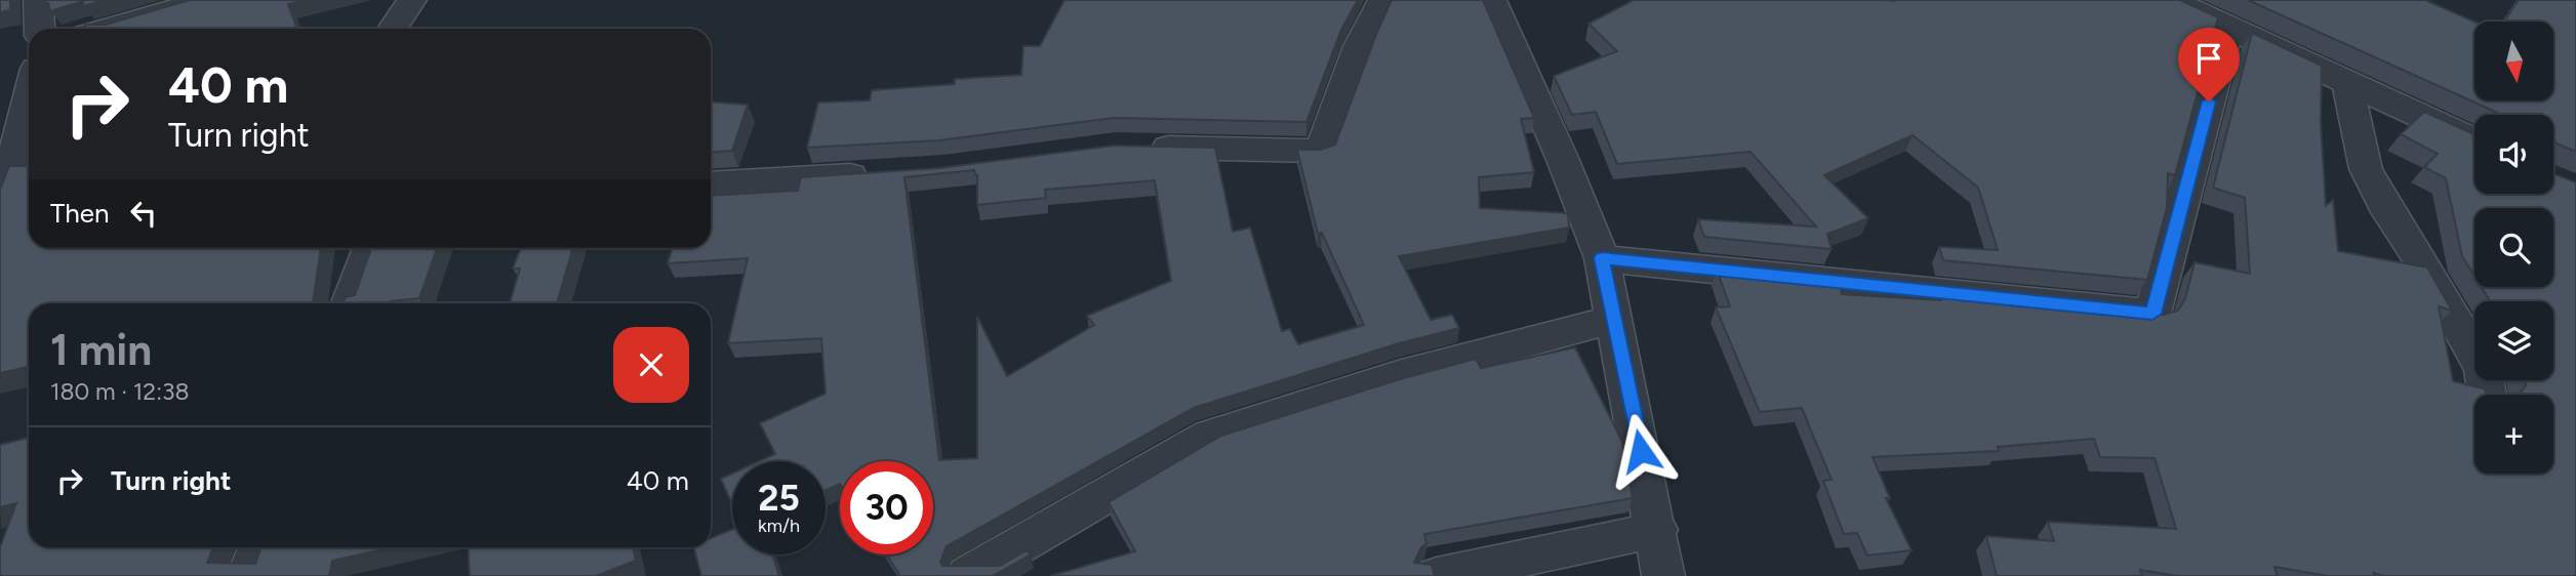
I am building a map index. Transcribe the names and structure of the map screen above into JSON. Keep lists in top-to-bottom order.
{
  "north": "bottom",
  "page": {
    "map_buttons": "+",
    "turn": ["40 m", "Turn right"],
    "then": "Then",
    "heading": ["1 min", "180 m · 12:38"],
    "list": [
      {
        "name": "Turn right",
        "value": "40 m"
      }
    ],
    "speed": "25 km/h",
    "limit": "30"
  }
}
